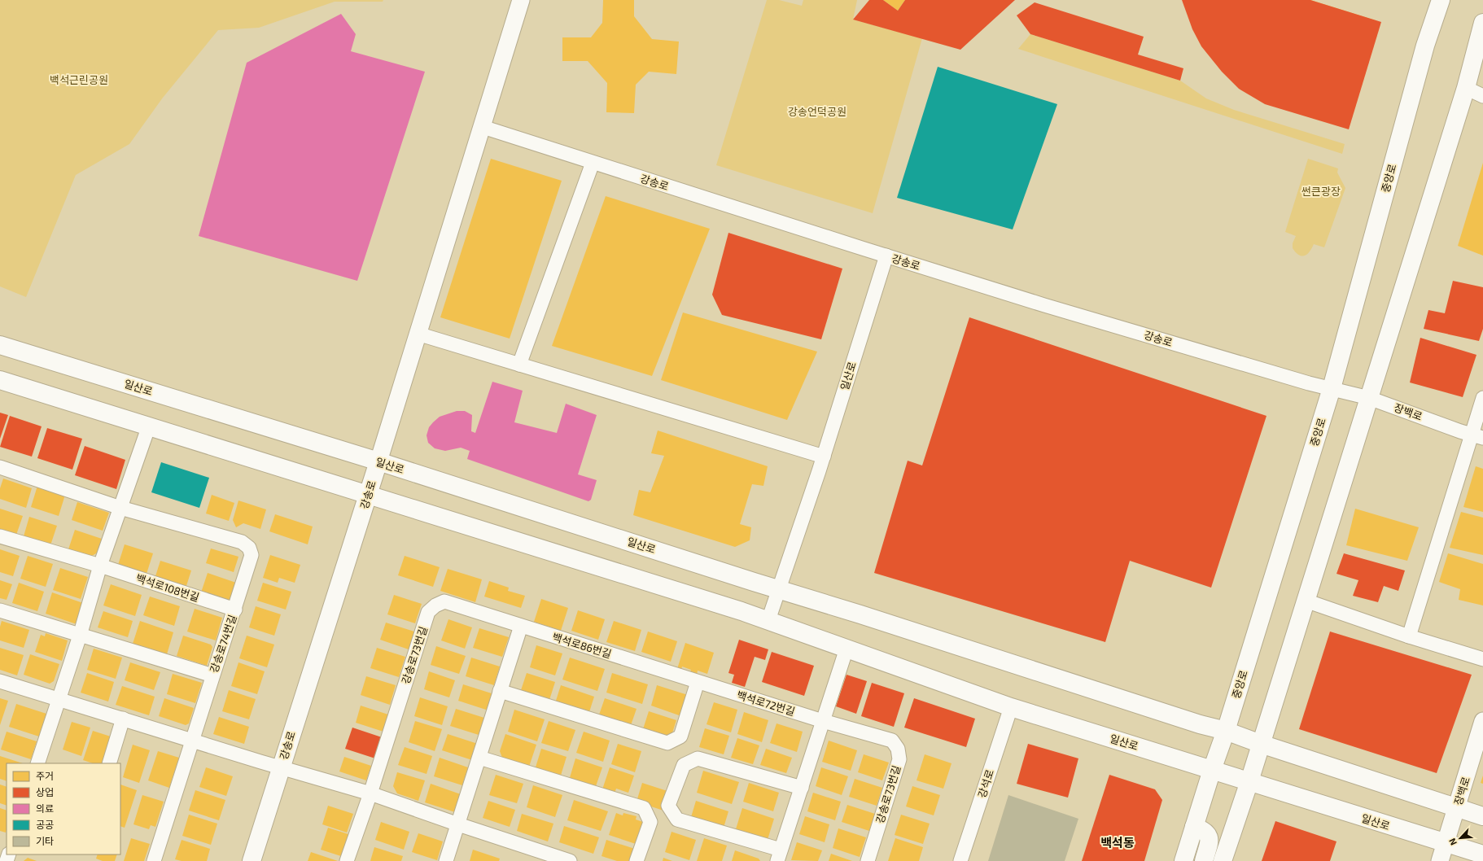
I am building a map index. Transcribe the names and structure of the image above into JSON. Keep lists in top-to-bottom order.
{
  "streets": {
    "main road": ["중앙로", "강송로", "일산로"],
    "street": [
      "장백로",
      "백석로108번길",
      "강송로74번길",
      "백석로86번길",
      "강송로73번길",
      "백석로72번길",
      "강석로"
    ]
  },
  "crossings": [
    ["중앙로", "강송로"],
    ["중앙로", "일산로"],
    ["중앙로", "장백로"],
    ["강송로", "일산로"],
    ["강송로", "장백로"],
    ["일산로", "장백로"],
    ["일산로", "강석로"],
    ["백석로108번길", "강송로74번길"],
    ["백석로86번길", "강송로73번길"],
    ["백석로86번길", "백석로72번길"],
    ["강송로73번길", "백석로72번길"]
  ],
  "districts": ["백석동"],
  "parks": ["백석근린공원", "강송언덕공원", "썬큰광장"],
  "legend": [
    "주거",
    "상업",
    "의료",
    "공공",
    "기타"
  ],
  "north": "bottom left"
}
